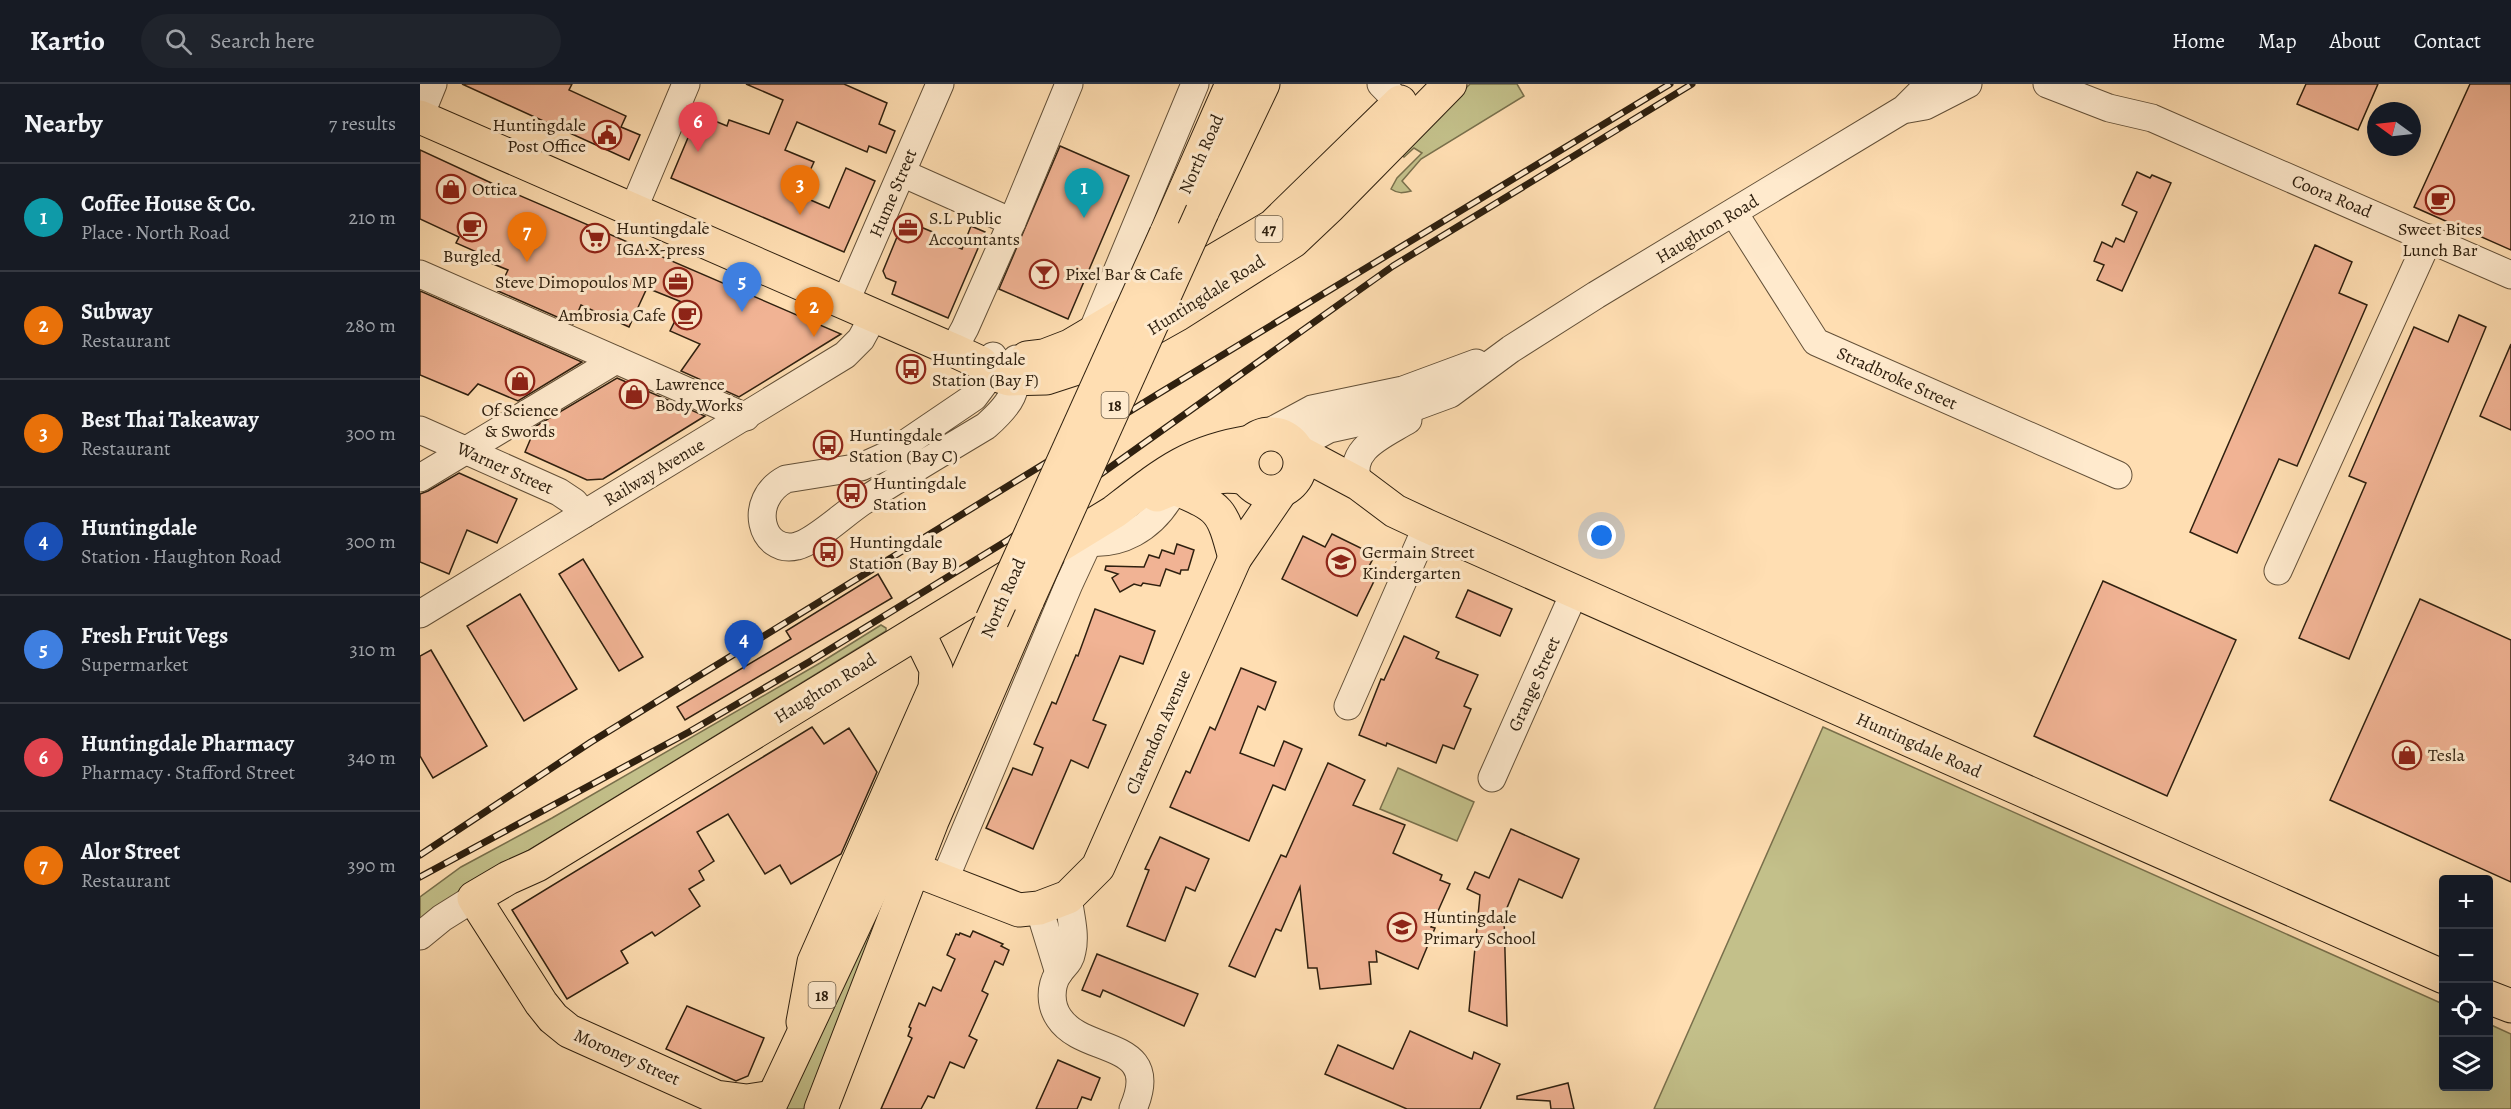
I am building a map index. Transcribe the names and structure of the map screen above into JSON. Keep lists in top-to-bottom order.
{
  "streets": {
    "main road": [
      "North Road",
      "47",
      "Haughton Road",
      "Huntingdale Road",
      "18",
      "Clarendon Avenue",
      "Moroney Street"
    ],
    "street": [
      "Hume Street",
      "Coora Road",
      "Stradbroke Street",
      "Warner Street",
      "Railway Avenue",
      "Grange Street"
    ]
  },
  "crossings": [
    ["North Road", "Huntingdale Road"],
    ["North Road", "Moroney Street"],
    ["Hume Street", "Huntingdale Road"],
    ["Hume Street", "Railway Avenue"],
    ["Haughton Road", "Huntingdale Road"],
    ["Haughton Road", "Stradbroke Street"],
    ["Haughton Road", "Clarendon Avenue"],
    ["Haughton Road", "Moroney Street"],
    ["Huntingdale Road", "Railway Avenue"],
    ["Huntingdale Road", "Grange Street"],
    ["Huntingdale Road", "Clarendon Avenue"],
    ["Warner Street", "Railway Avenue"]
  ],
  "places": {
    "public building": ["Huntingdale Post Office"],
    "shop": [
      "Ottica",
      "Of Science & Swords",
      "Lawrence Body Works",
      "Tesla"
    ],
    "cafe": ["Sweet Bites Lunch Bar", "Burgled", "Ambrosia Cafe"],
    "office": ["S.L Public Accountants", "Steve Dimopoulos MP"],
    "supermarket": ["Huntingdale IGA X-press"],
    "bar": ["Pixel Bar & Cafe"],
    "bus stop": [
      "Huntingdale Station (Bay F)",
      "Huntingdale Station (Bay C)",
      "Huntingdale Station",
      "Huntingdale Station (Bay B)"
    ],
    "school or university": ["Germain Street Kindergarten", "Huntingdale Primary School"]
  },
  "north": "left",
  "page": {
    "header": "Kartio",
    "search": "Search here",
    "nav": [
      "Home",
      "Map",
      "About",
      "Contact"
    ],
    "heading": ["Nearby", "7 results"],
    "pins": [
      "6",
      "3",
      "1",
      "7",
      "5",
      "2",
      "4"
    ],
    "list": [
      {
        "mark": "1",
        "name": "Coffee House & Co.",
        "note": "Place · North Road",
        "value": "210 m"
      },
      {
        "mark": "2",
        "name": "Subway",
        "note": "Restaurant",
        "value": "280 m"
      },
      {
        "mark": "3",
        "name": "Best Thai Takeaway",
        "note": "Restaurant",
        "value": "300 m"
      },
      {
        "mark": "4",
        "name": "Huntingdale",
        "note": "Station · Haughton Road",
        "value": "300 m"
      },
      {
        "mark": "5",
        "name": "Fresh Fruit Vegs",
        "note": "Supermarket",
        "value": "310 m"
      },
      {
        "mark": "6",
        "name": "Huntingdale Pharmacy",
        "note": "Pharmacy · Stafford Street",
        "value": "340 m"
      },
      {
        "mark": "7",
        "name": "Alor Street",
        "note": "Restaurant",
        "value": "390 m"
      }
    ],
    "map_buttons": ["+", "−"]
  }
}
